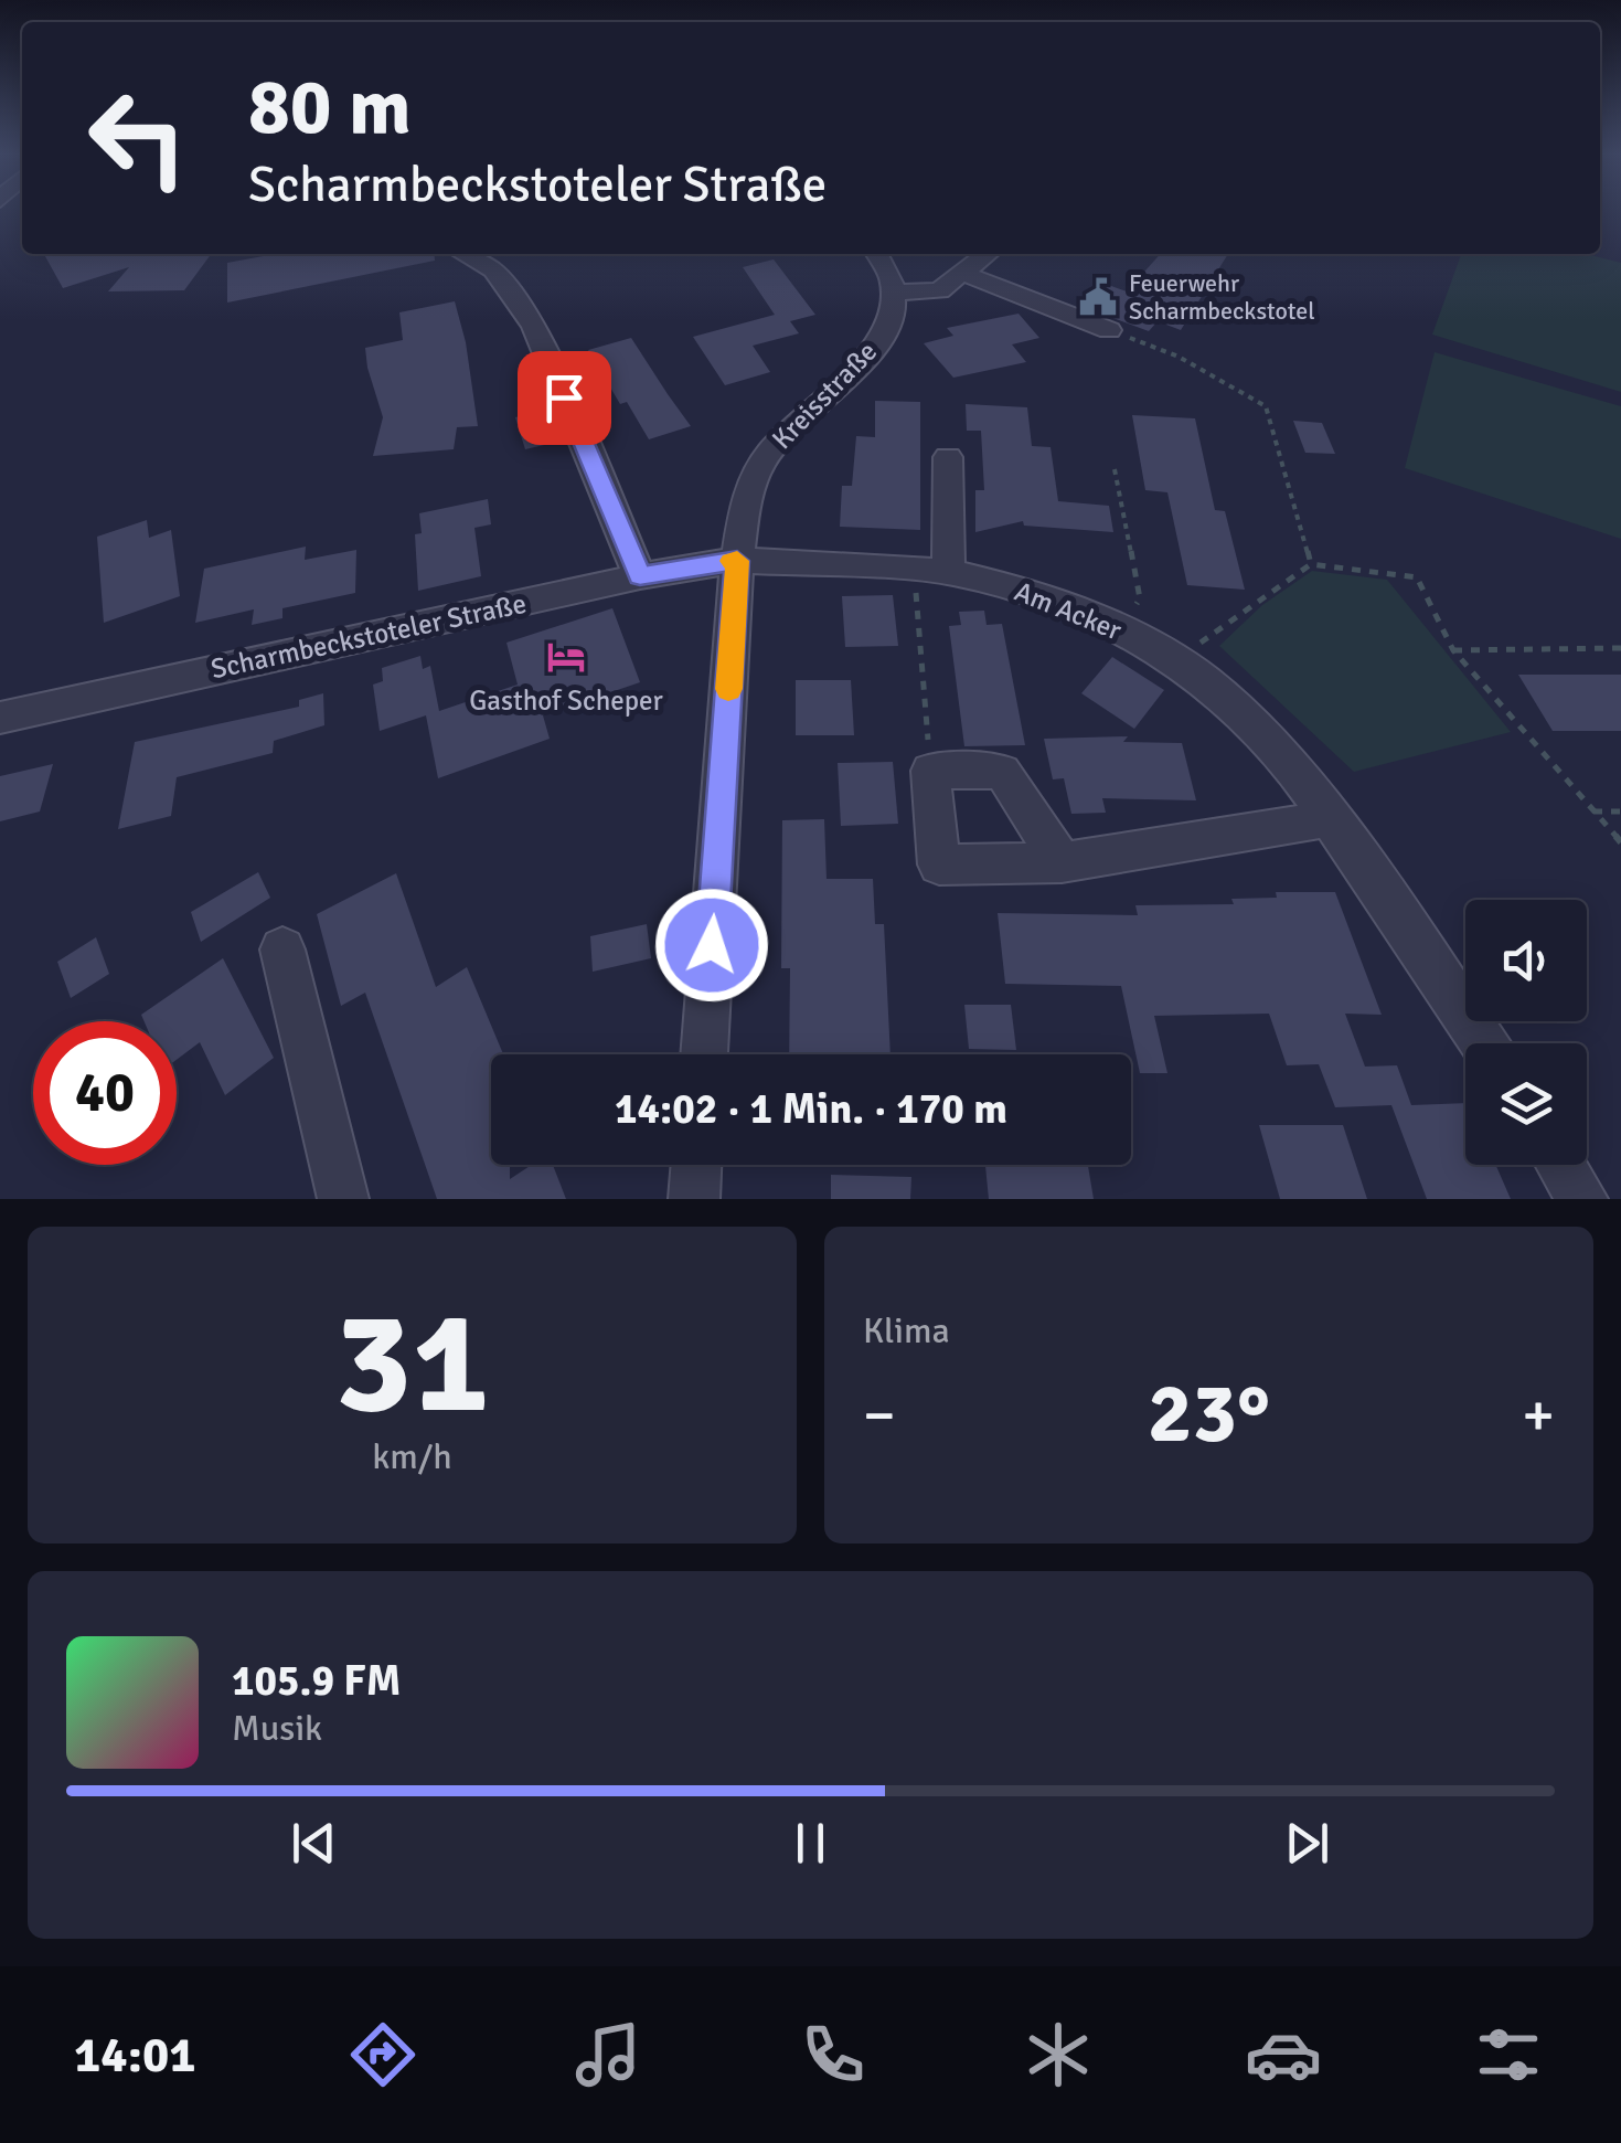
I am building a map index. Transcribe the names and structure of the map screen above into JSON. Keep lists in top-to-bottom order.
{
  "streets": {
    "street": ["Kreisstraße", "Am Acker", "Scharmbeckstoteler Straße"]
  },
  "crossings": [
    ["Kreisstraße", "Am Acker"],
    ["Kreisstraße", "Scharmbeckstoteler Straße"],
    ["Am Acker", "Scharmbeckstoteler Straße"]
  ],
  "places": {
    "public building": ["Feuerwehr Scharmbeckstotel"],
    "hotel": ["Gasthof Scheper"]
  },
  "page": {
    "turn": ["80 m", "Scharmbeckstoteler Straße"],
    "limit": "40",
    "trip": "14:02 · 1 Min. · 170 m",
    "tile": [
      ["31", "km/h"],
      "Klima"
    ],
    "heat": ["−", "23°", "+"],
    "song": ["105.9 FM", "Musik"],
    "tabs": "14:01"
  }
}
